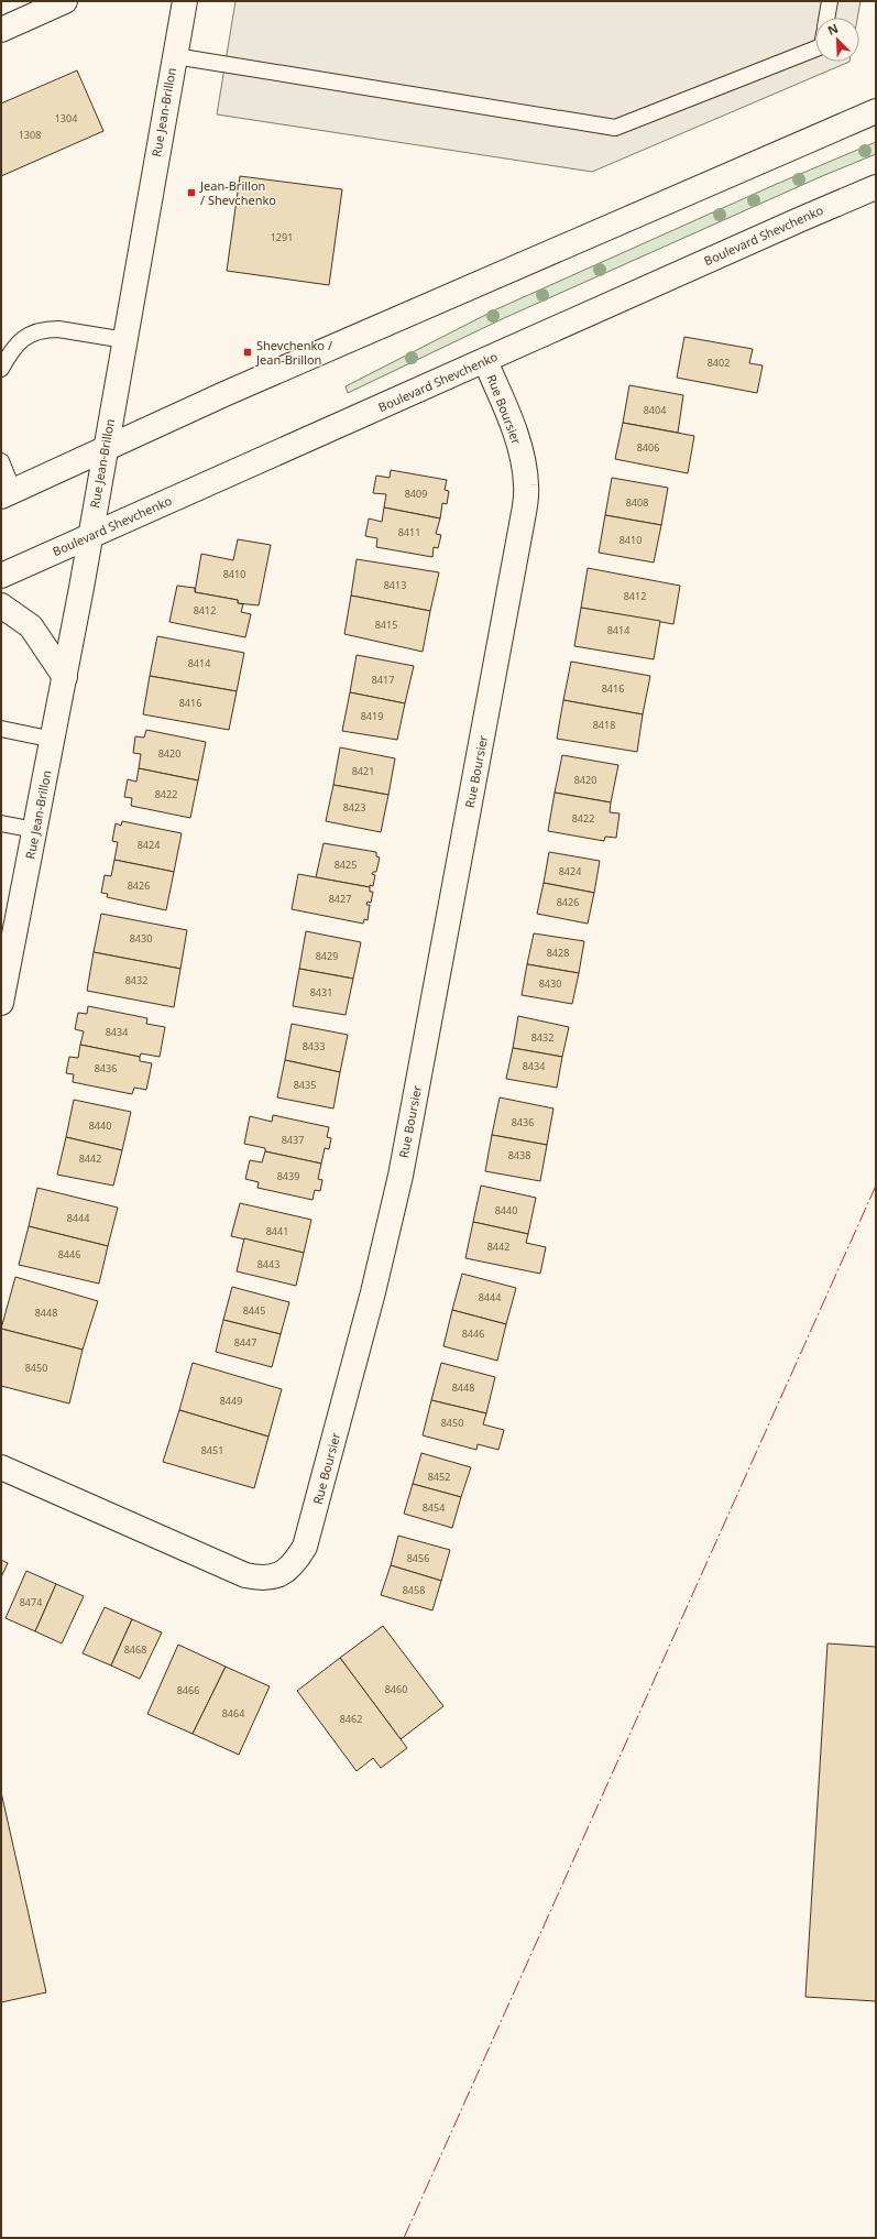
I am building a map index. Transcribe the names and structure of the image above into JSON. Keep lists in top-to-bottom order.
{
  "streets": {
    "street": ["Rue Jean-Brillon", "Boulevard Shevchenko", "Rue Boursier"]
  },
  "crossings": [
    ["Rue Jean-Brillon", "Boulevard Shevchenko"],
    ["Boulevard Shevchenko", "Rue Boursier"]
  ],
  "places": {
    "transit": ["Jean-Brillon / Shevchenko", "Shevchenko / Jean-Brillon"]
  },
  "house_numbers": [
    "1304",
    "1308",
    "1291",
    "8402",
    "8404",
    "8406",
    "8409",
    "8408",
    "8411",
    "8410",
    "8410",
    "8413",
    "8412",
    "8412",
    "8415",
    "8414",
    "8414",
    "8417",
    "8416",
    "8416",
    "8419",
    "8418",
    "8420",
    "8421",
    "8420",
    "8422",
    "8423",
    "8422",
    "8424",
    "8425",
    "8424",
    "8426",
    "8427",
    "8426",
    "8430",
    "8428",
    "8429",
    "8432",
    "8430",
    "8431",
    "8434",
    "8432",
    "8433",
    "8434",
    "8436",
    "8435",
    "8436",
    "8440",
    "8437",
    "8438",
    "8442",
    "8439",
    "8440",
    "8444",
    "8441",
    "8442",
    "8446",
    "8443",
    "8444",
    "8445",
    "8448",
    "8446",
    "8447",
    "8450",
    "8448",
    "8449",
    "8450",
    "8451",
    "8452",
    "8454",
    "8456",
    "8458",
    "8474",
    "8468",
    "8460",
    "8466",
    "8464",
    "8462"
  ],
  "north": "top left"
}
